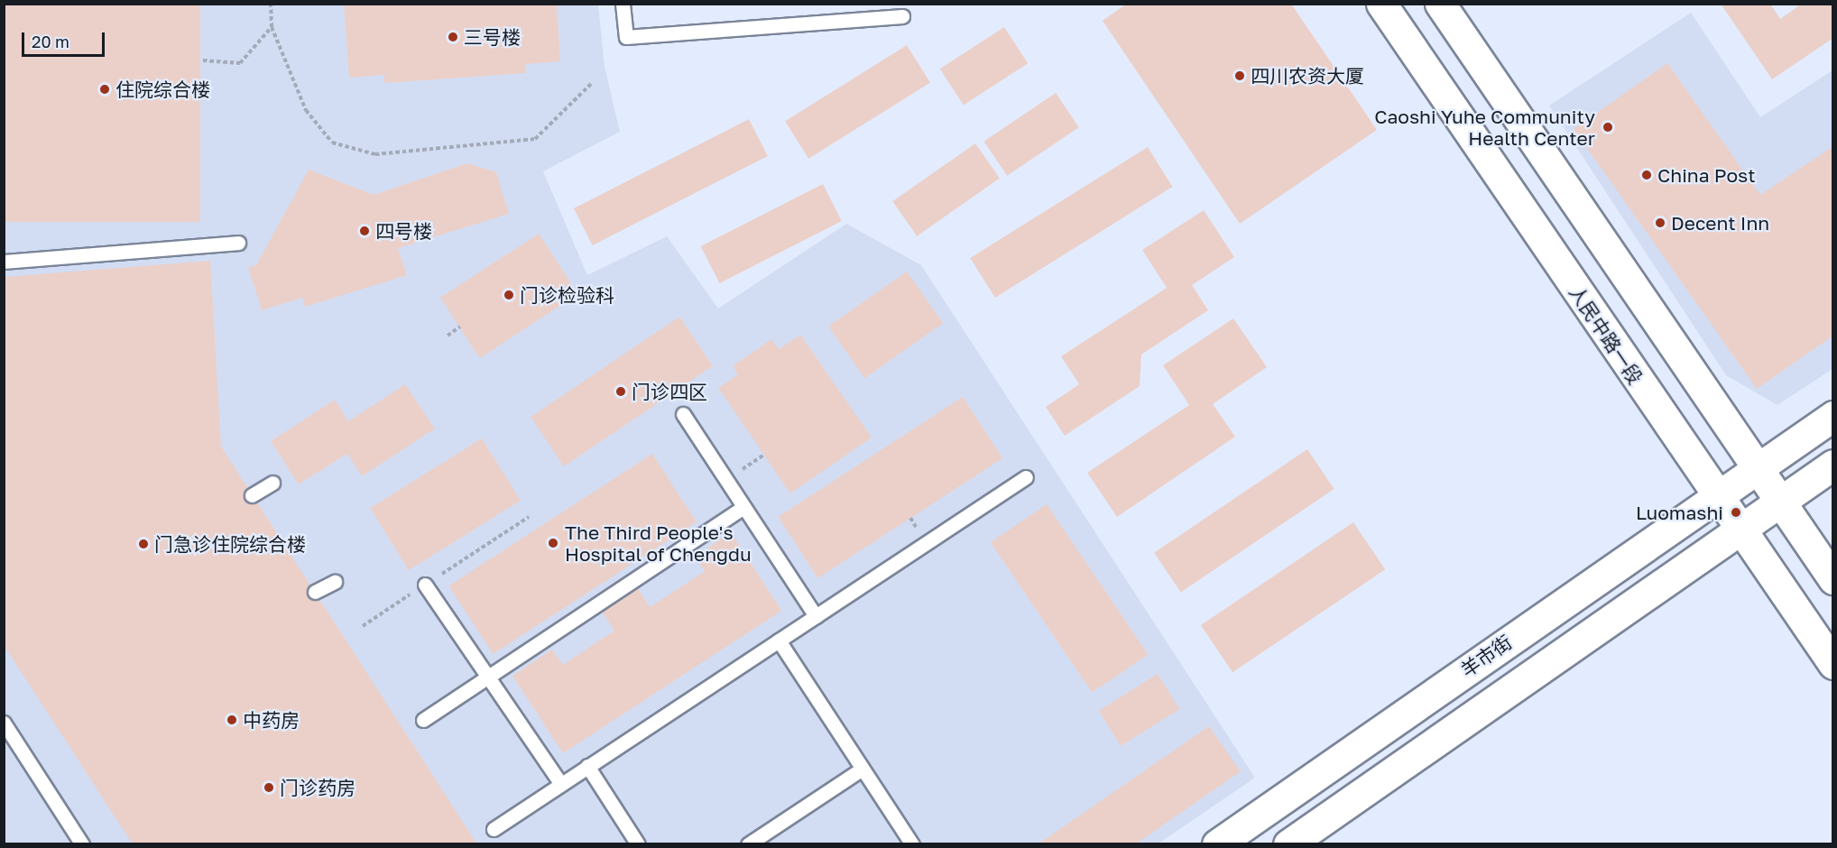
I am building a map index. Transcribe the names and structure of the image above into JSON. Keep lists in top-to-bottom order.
{
  "streets": {
    "main road": ["人民中路一段", "羊市街"]
  },
  "crossings": [
    ["人民中路一段", "羊市街"]
  ],
  "places": [
    "三号楼",
    "四川农资大厦",
    "住院综合楼",
    "Caoshi Yuhe Community Health Center",
    "China Post",
    "Decent Inn",
    "四号楼",
    "门诊检验科",
    "门诊四区",
    "Luomashi",
    "The Third People's Hospital of Chengdu",
    "门急诊住院综合楼",
    "中药房",
    "门诊药房"
  ],
  "scale_bar": "20 m"
}
